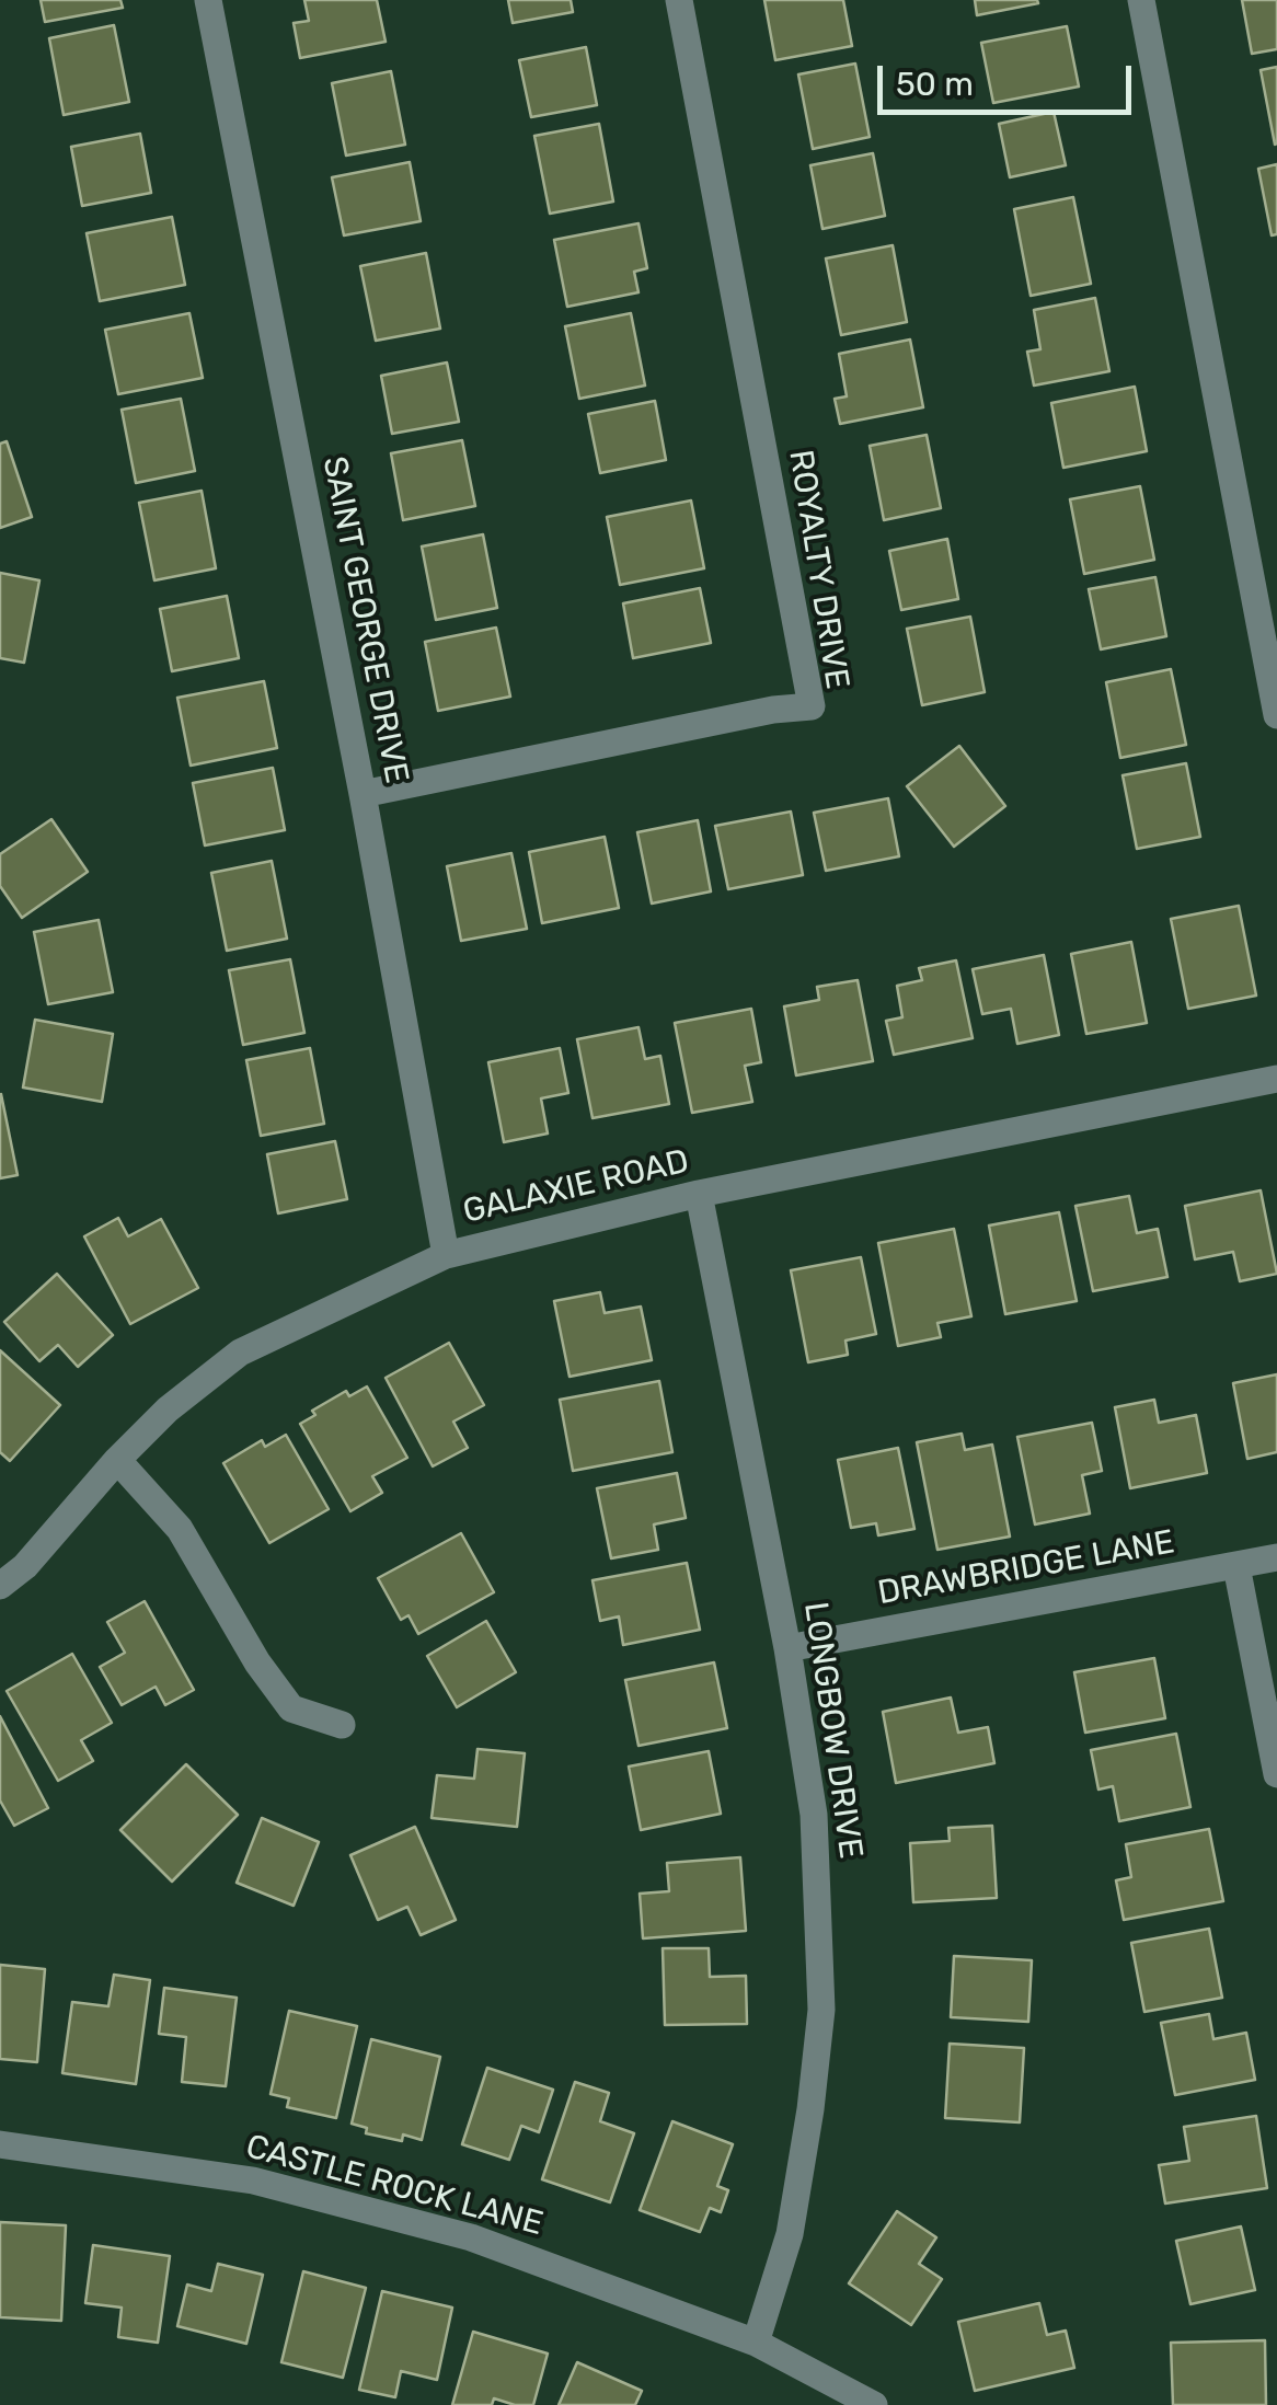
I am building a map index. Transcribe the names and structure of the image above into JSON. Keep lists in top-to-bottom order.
{
  "streets": {
    "street": [
      "ROYALTY DRIVE",
      "SAINT GEORGE DRIVE",
      "GALAXIE ROAD",
      "DRAWBRIDGE LANE",
      "LONGBOW DRIVE",
      "CASTLE ROCK LANE"
    ]
  },
  "crossings": [
    ["ROYALTY DRIVE", "SAINT GEORGE DRIVE"],
    ["SAINT GEORGE DRIVE", "GALAXIE ROAD"],
    ["GALAXIE ROAD", "LONGBOW DRIVE"],
    ["DRAWBRIDGE LANE", "LONGBOW DRIVE"],
    ["LONGBOW DRIVE", "CASTLE ROCK LANE"]
  ],
  "scale_bar": "50 m"
}
